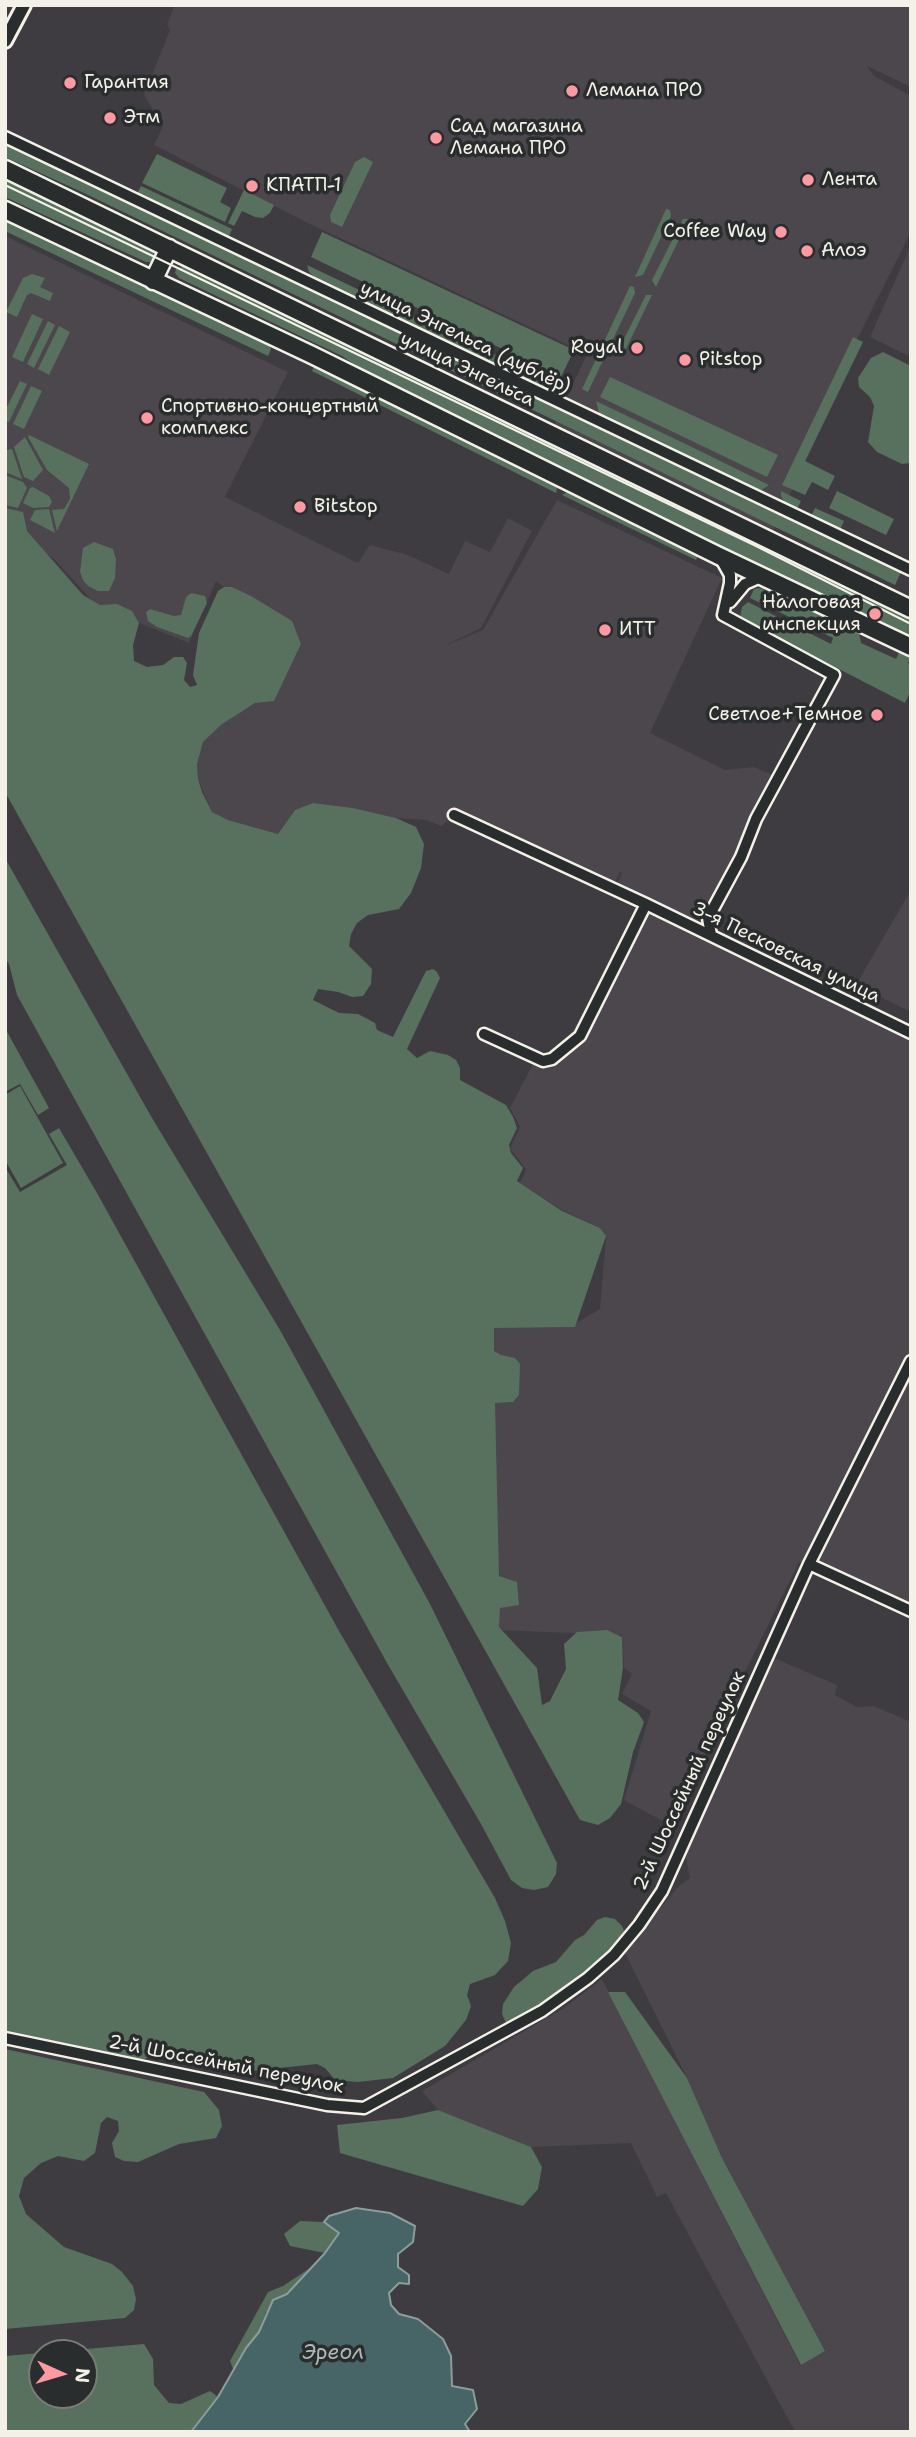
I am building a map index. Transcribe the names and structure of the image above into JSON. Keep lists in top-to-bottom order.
{
  "streets": {
    "main road": ["улица Энгельса"],
    "street": ["улица Энгельса (дублёр)", "3-я Песковская улица", "2-й Шоссейный переулок"]
  },
  "water": ["Эреол"],
  "places": [
    "Гарантия",
    "Лемана ПРО",
    "Этм",
    "Сад магазина Лемана ПРО",
    "Лента",
    "КПАТП-1",
    "Coffee Way",
    "Алоэ",
    "Royal",
    "Pitstop",
    "Спортивно-концертный комплекс",
    "Bitstop",
    "Налоговая инспекция",
    "ИТТ",
    "Светлое+Темное"
  ],
  "north": "right"
}
